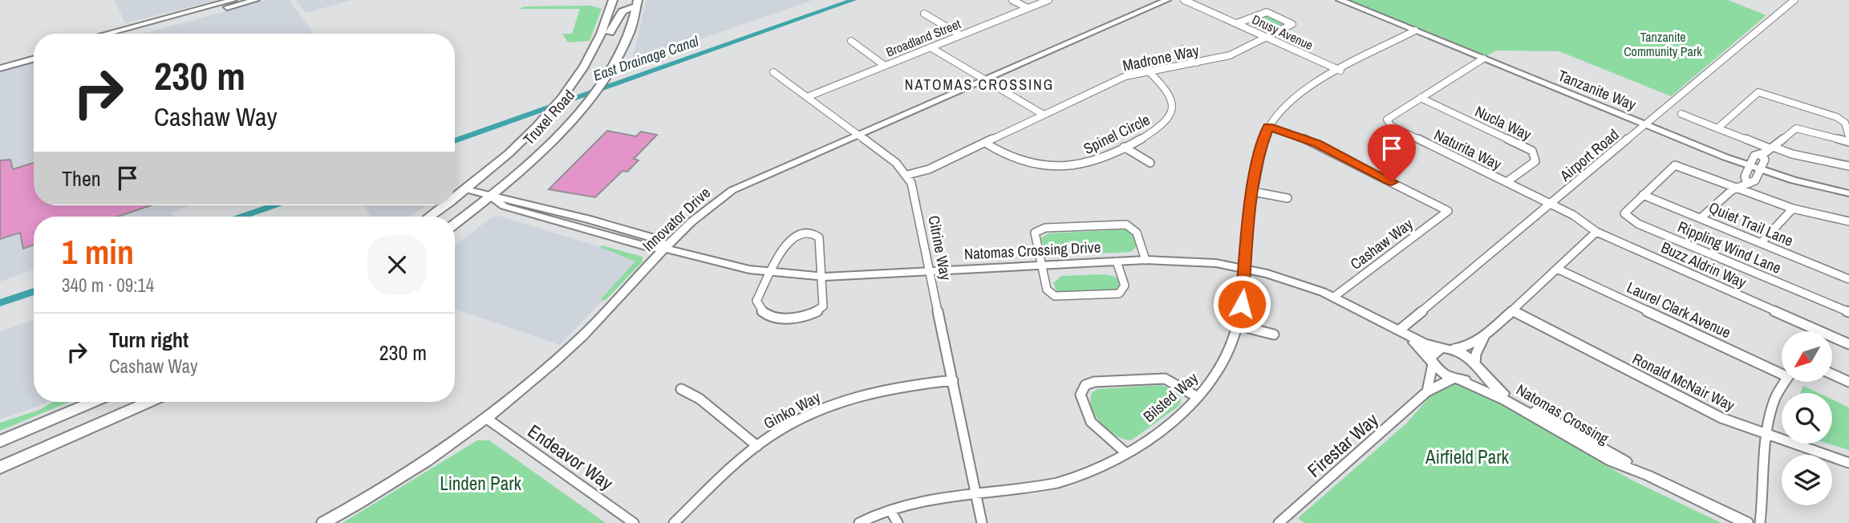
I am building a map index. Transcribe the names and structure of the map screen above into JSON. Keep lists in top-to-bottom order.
{
  "streets": {
    "main road": ["Truxel Road"],
    "street": [
      "Drusy Avenue",
      "Broadland Street",
      "Madrone Way",
      "Tanzanite Way",
      "Nucla Way",
      "Spinel Circle",
      "Naturita Way",
      "Airport Road",
      "Innovator Drive",
      "Quiet Trail Lane",
      "Cashaw Way",
      "Rippling Wind Lane",
      "Citrine Way",
      "Natomas Crossing Drive",
      "Buzz Aldrin Way",
      "Laurel Clark Avenue",
      "Ronald McNair Way",
      "Bilsted Way",
      "Ginko Way",
      "Natomas Crossing",
      "Firestar Way",
      "Endeavor Way"
    ]
  },
  "crossings": [
    ["Drusy Avenue", "Madrone Way"],
    ["Drusy Avenue", "Bilsted Way"],
    ["Broadland Street", "Citrine Way"],
    ["Madrone Way", "Spinel Circle"],
    ["Madrone Way", "Citrine Way"],
    ["Tanzanite Way", "Naturita Way"],
    ["Tanzanite Way", "Airport Road"],
    ["Tanzanite Way", "Bilsted Way"],
    ["Truxel Road", "Natomas Crossing Drive"],
    ["Nucla Way", "Naturita Way"],
    ["Naturita Way", "Airport Road"],
    ["Naturita Way", "Buzz Aldrin Way"],
    ["Airport Road", "Natomas Crossing Drive"],
    ["Airport Road", "Buzz Aldrin Way"],
    ["Innovator Drive", "Citrine Way"],
    ["Innovator Drive", "Natomas Crossing Drive"],
    ["Innovator Drive", "Endeavor Way"],
    ["Quiet Trail Lane", "Rippling Wind Lane"],
    ["Cashaw Way", "Natomas Crossing Drive"],
    ["Cashaw Way", "Bilsted Way"],
    ["Citrine Way", "Natomas Crossing Drive"],
    ["Citrine Way", "Bilsted Way"],
    ["Citrine Way", "Ginko Way"],
    ["Natomas Crossing Drive", "Bilsted Way"],
    ["Natomas Crossing Drive", "Natomas Crossing"],
    ["Natomas Crossing Drive", "Firestar Way"],
    ["Natomas Crossing", "Firestar Way"]
  ],
  "districts": ["NATOMAS CROSSING"],
  "water": ["East Drainage Canal"],
  "parks": ["Tanzanite Community Park", "Airfield Park", "Linden Park"],
  "north": "bottom left",
  "page": {
    "turn": ["230 m", "Cashaw Way"],
    "then": "Then",
    "heading": ["1 min", "340 m · 09:14"],
    "list": [
      {
        "name": "Turn right",
        "note": "Cashaw Way",
        "value": "230 m"
      }
    ]
  }
}
